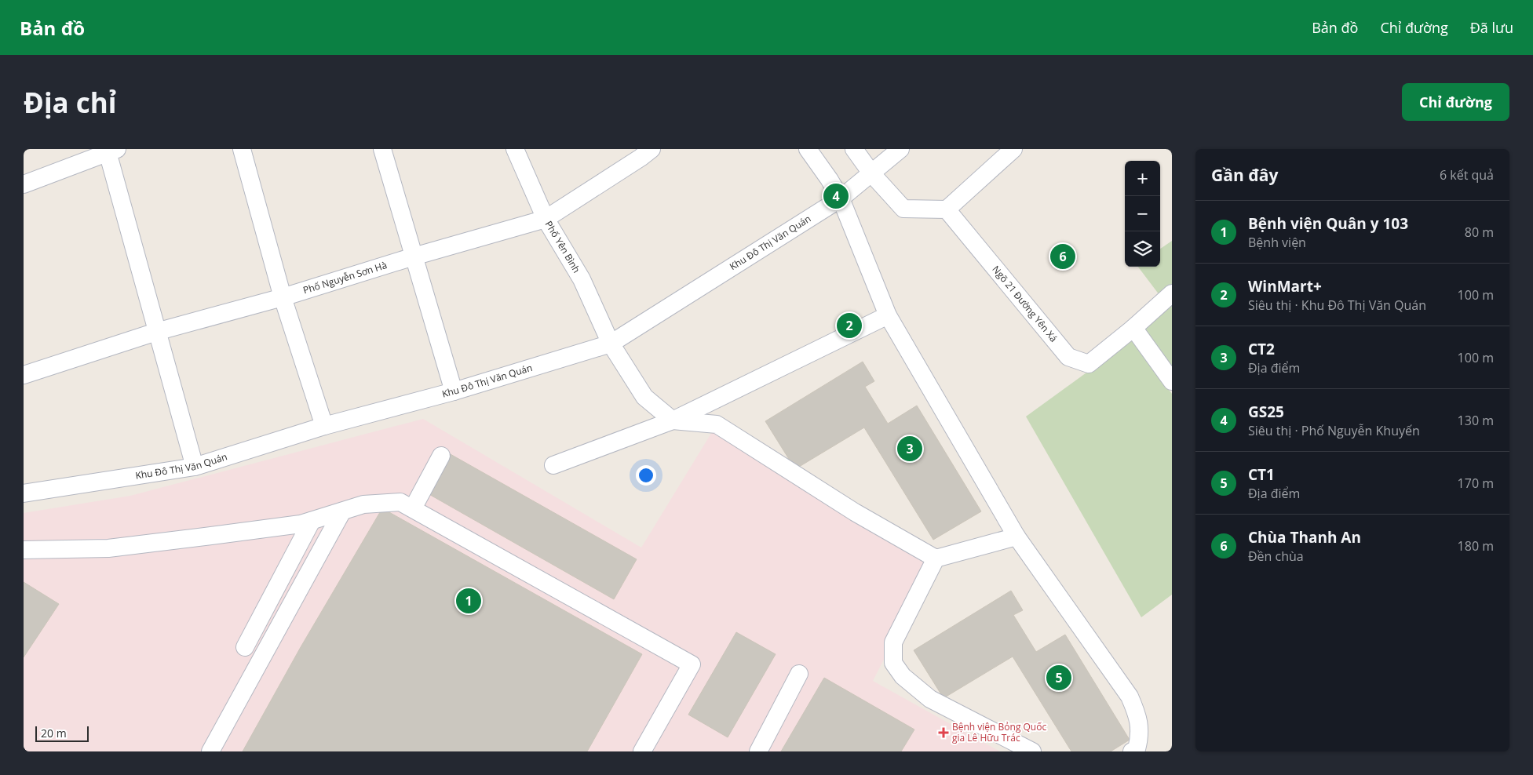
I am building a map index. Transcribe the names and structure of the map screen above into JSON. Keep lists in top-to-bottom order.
{
  "streets": {
    "street": [
      "Khu Đô Thị Văn Quán",
      "Phố Yên Bình",
      "Phố Nguyễn Sơn Hà",
      "Ngõ 21 Đường Yên Xá"
    ]
  },
  "crossings": [
    ["Khu Đô Thị Văn Quán", "Phố Yên Bình"],
    ["Phố Yên Bình", "Phố Nguyễn Sơn Hà"]
  ],
  "places": {
    "health": ["Bệnh viện Bỏng Quốc gia Lê Hữu Trác"]
  },
  "scale_bar": "20 m",
  "page": {
    "header": "Bản đồ",
    "nav": ["Bản đồ", "Chỉ đường", "Đã lưu"],
    "buttons": "Chỉ đường",
    "title": "Địa chỉ",
    "heading": ["Gần đây", "6 kết quả"],
    "map_buttons": ["+", "−"],
    "pins": [
      "4",
      "6",
      "2",
      "3",
      "1",
      "5"
    ],
    "list": [
      {
        "mark": "1",
        "name": "Bệnh viện Quân y 103",
        "note": "Bệnh viện",
        "value": "80 m"
      },
      {
        "mark": "2",
        "name": "WinMart+",
        "note": "Siêu thị · Khu Đô Thị Văn Quán",
        "value": "100 m"
      },
      {
        "mark": "3",
        "name": "CT2",
        "note": "Địa điểm",
        "value": "100 m"
      },
      {
        "mark": "4",
        "name": "GS25",
        "note": "Siêu thị · Phố Nguyễn Khuyến",
        "value": "130 m"
      },
      {
        "mark": "5",
        "name": "CT1",
        "note": "Địa điểm",
        "value": "170 m"
      },
      {
        "mark": "6",
        "name": "Chùa Thanh An",
        "note": "Đền chùa",
        "value": "180 m"
      }
    ],
    "scale": "20 m"
  }
}
